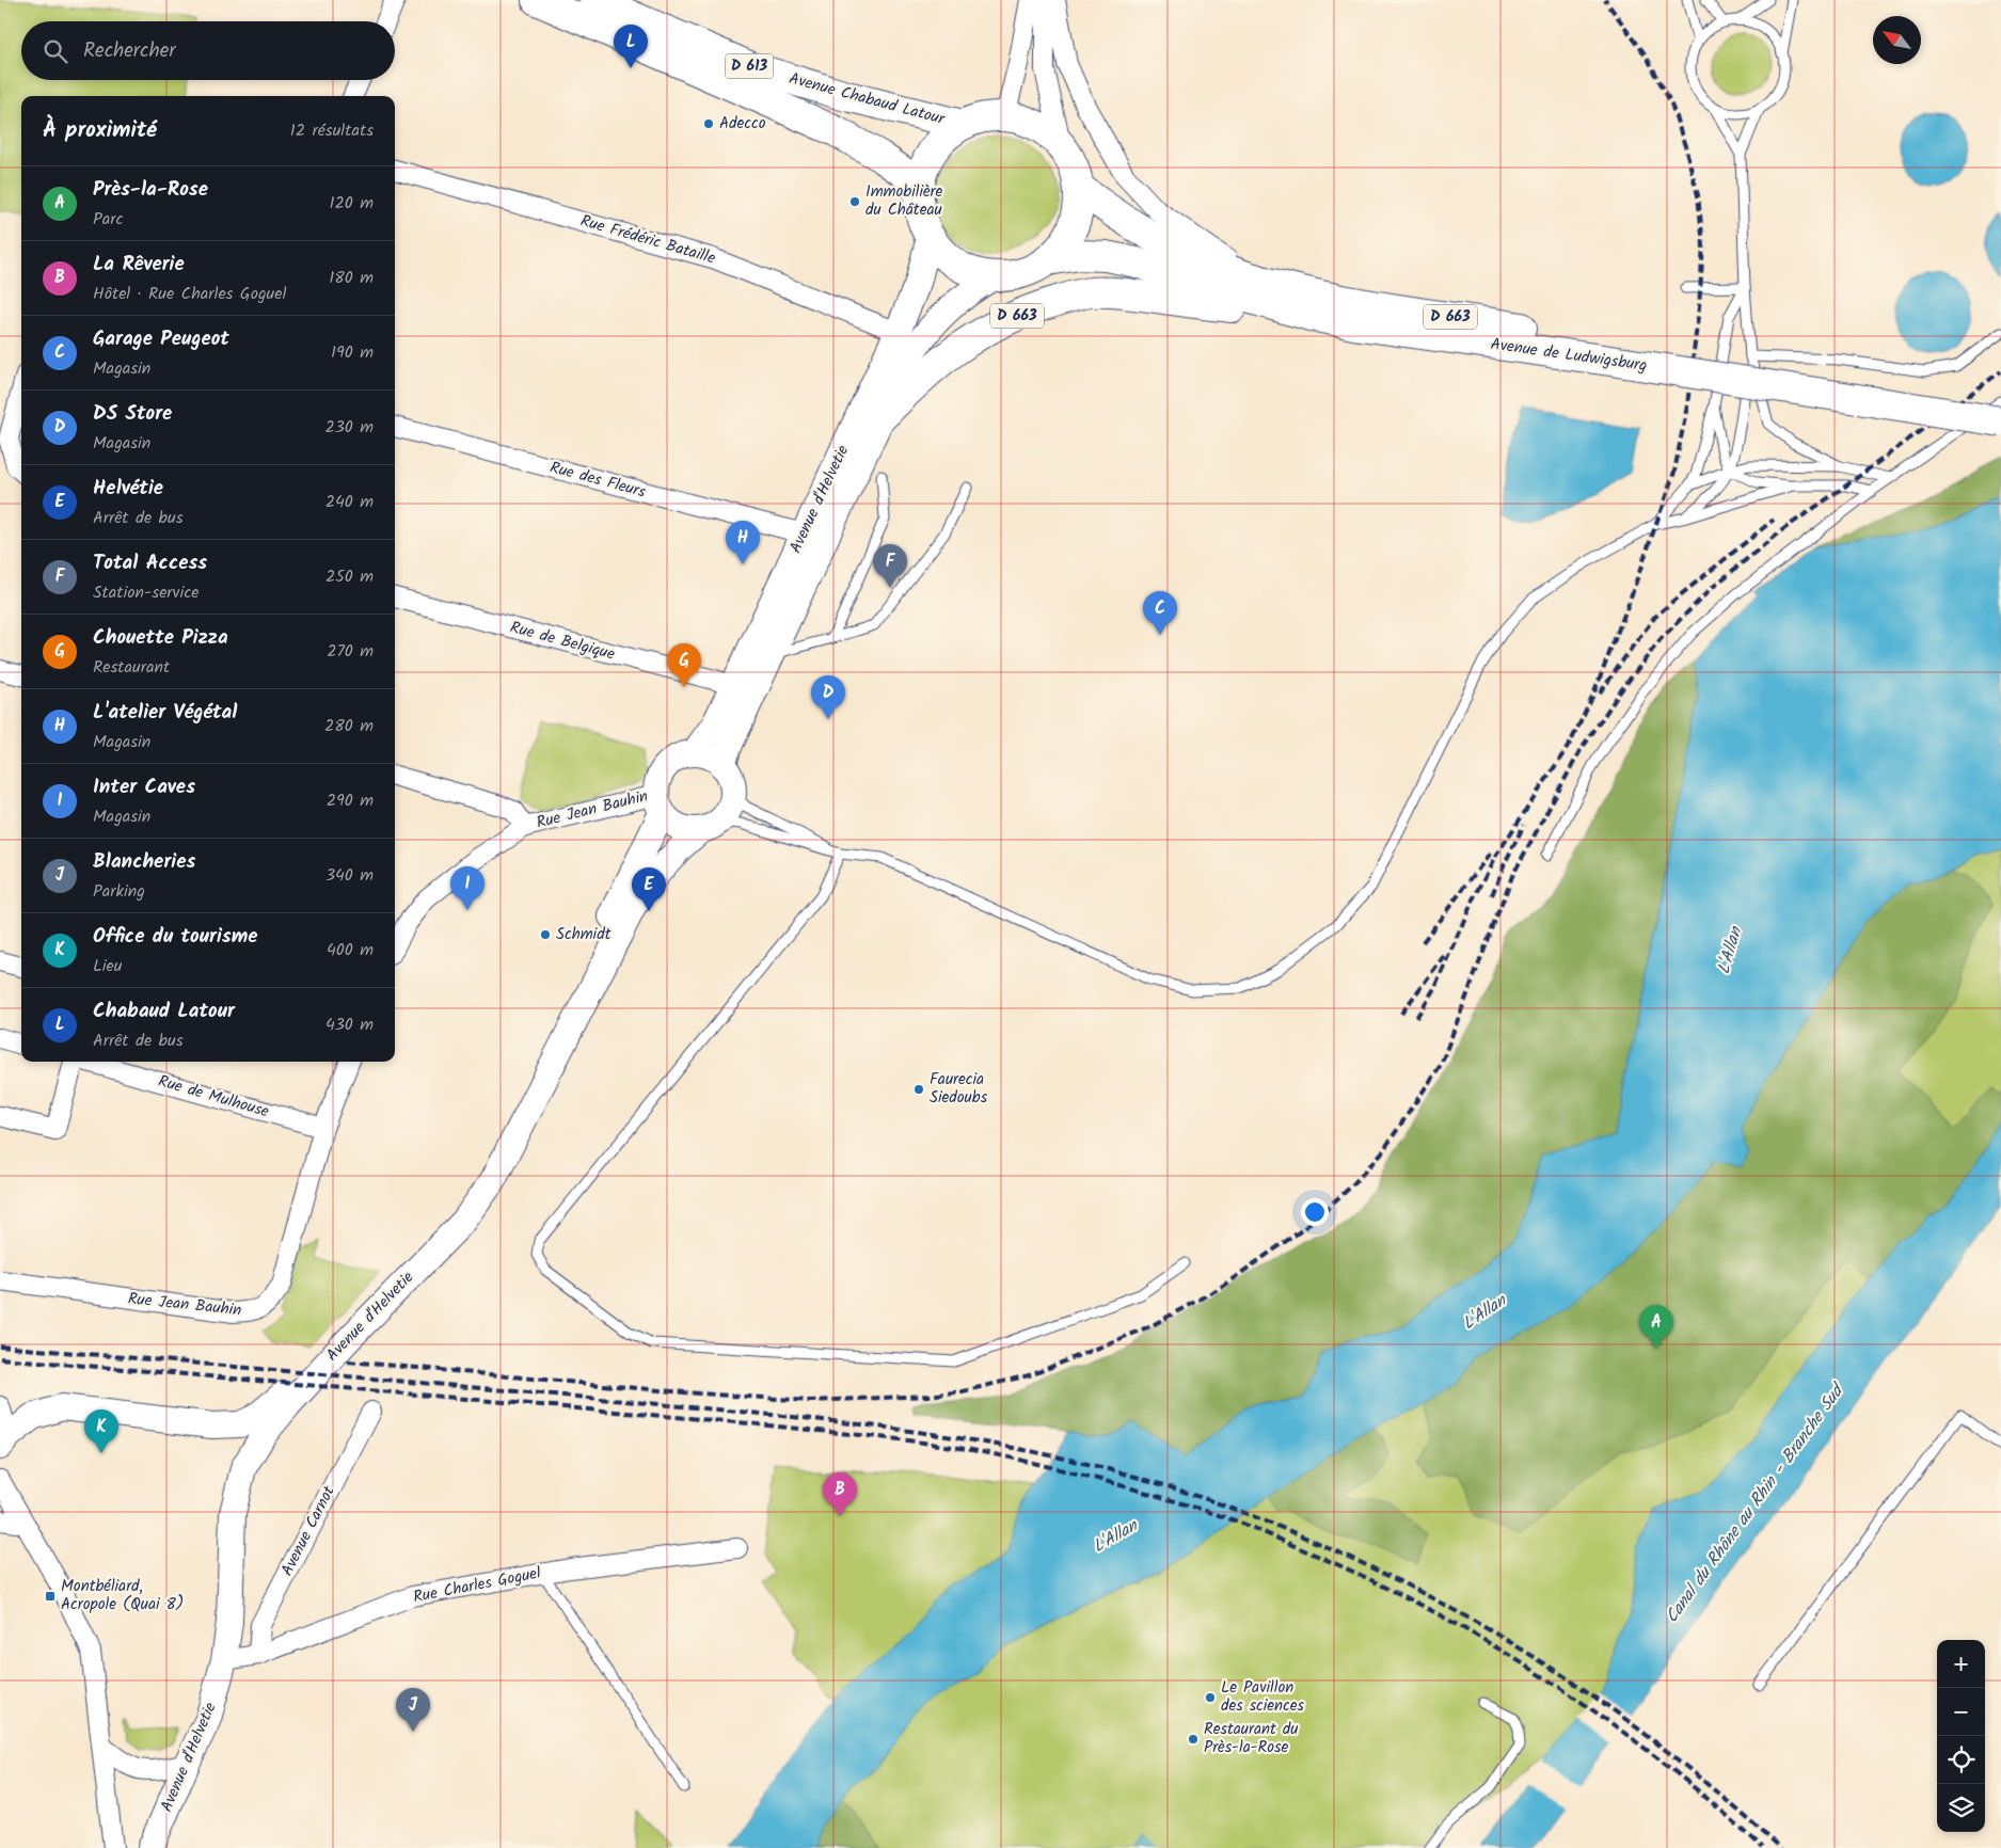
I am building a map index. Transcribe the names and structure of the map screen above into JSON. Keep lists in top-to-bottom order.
{
  "streets": {
    "main road": [
      "D 613",
      "Avenue Chabaud Latour",
      "D 663",
      "Avenue de Ludwigsburg",
      "Avenue d'Helvetie"
    ],
    "street": [
      "Rue Frédéric Bataille",
      "Rue des Fleurs",
      "Rue de Belgique",
      "Rue Jean Bauhin",
      "Rue de Mulhouse",
      "Avenue Carnot",
      "Rue Charles Goguel"
    ]
  },
  "crossings": [
    ["Avenue Chabaud Latour", "Avenue de Ludwigsburg"],
    ["Avenue Chabaud Latour", "Avenue d'Helvetie"],
    ["Rue Frédéric Bataille", "Avenue d'Helvetie"],
    ["D 663", "Avenue de Ludwigsburg"],
    ["D 663", "Avenue d'Helvetie"],
    ["Avenue de Ludwigsburg", "Avenue d'Helvetie"],
    ["Rue des Fleurs", "Avenue d'Helvetie"],
    ["Avenue d'Helvetie", "Rue de Belgique"],
    ["Avenue d'Helvetie", "Rue Jean Bauhin"],
    ["Avenue d'Helvetie", "Rue Charles Goguel"],
    ["Rue Jean Bauhin", "Rue de Mulhouse"],
    ["Avenue Carnot", "Rue Charles Goguel"]
  ],
  "water": ["L'Allan", "Canal du Rhône au Rhin - Branche Sud"],
  "places": {
    "other": [
      "Adecco",
      "Immobilière du Château",
      "Schmidt",
      "Faurecia Siedoubs",
      "Le Pavillon des sciences",
      "Restaurant du Près-la-Rose"
    ],
    "transit": ["Montbéliard, Acropole (Quai 8)"]
  },
  "north": "top left",
  "page": {
    "search": "Rechercher",
    "pins": [
      "L",
      "H",
      "F",
      "C",
      "G",
      "D",
      "I",
      "E",
      "A",
      "K",
      "B",
      "J"
    ],
    "heading": ["À proximité", "12 résultats"],
    "list": [
      {
        "mark": "A",
        "name": "Près-la-Rose",
        "note": "Parc",
        "value": "120 m"
      },
      {
        "mark": "B",
        "name": "La Rêverie",
        "note": "Hôtel · Rue Charles Goguel",
        "value": "180 m"
      },
      {
        "mark": "C",
        "name": "Garage Peugeot",
        "note": "Magasin",
        "value": "190 m"
      },
      {
        "mark": "D",
        "name": "DS Store",
        "note": "Magasin",
        "value": "230 m"
      },
      {
        "mark": "E",
        "name": "Helvétie",
        "note": "Arrêt de bus",
        "value": "240 m"
      },
      {
        "mark": "F",
        "name": "Total Access",
        "note": "Station-service",
        "value": "250 m"
      },
      {
        "mark": "G",
        "name": "Chouette Pizza",
        "note": "Restaurant",
        "value": "270 m"
      },
      {
        "mark": "H",
        "name": "L'atelier Végétal",
        "note": "Magasin",
        "value": "280 m"
      },
      {
        "mark": "I",
        "name": "Inter Caves",
        "note": "Magasin",
        "value": "290 m"
      },
      {
        "mark": "J",
        "name": "Blancheries",
        "note": "Parking",
        "value": "340 m"
      },
      {
        "mark": "K",
        "name": "Office du tourisme",
        "note": "Lieu",
        "value": "400 m"
      },
      {
        "mark": "L",
        "name": "Chabaud Latour",
        "note": "Arrêt de bus",
        "value": "430 m"
      }
    ],
    "map_buttons": ["+", "−"]
  }
}
